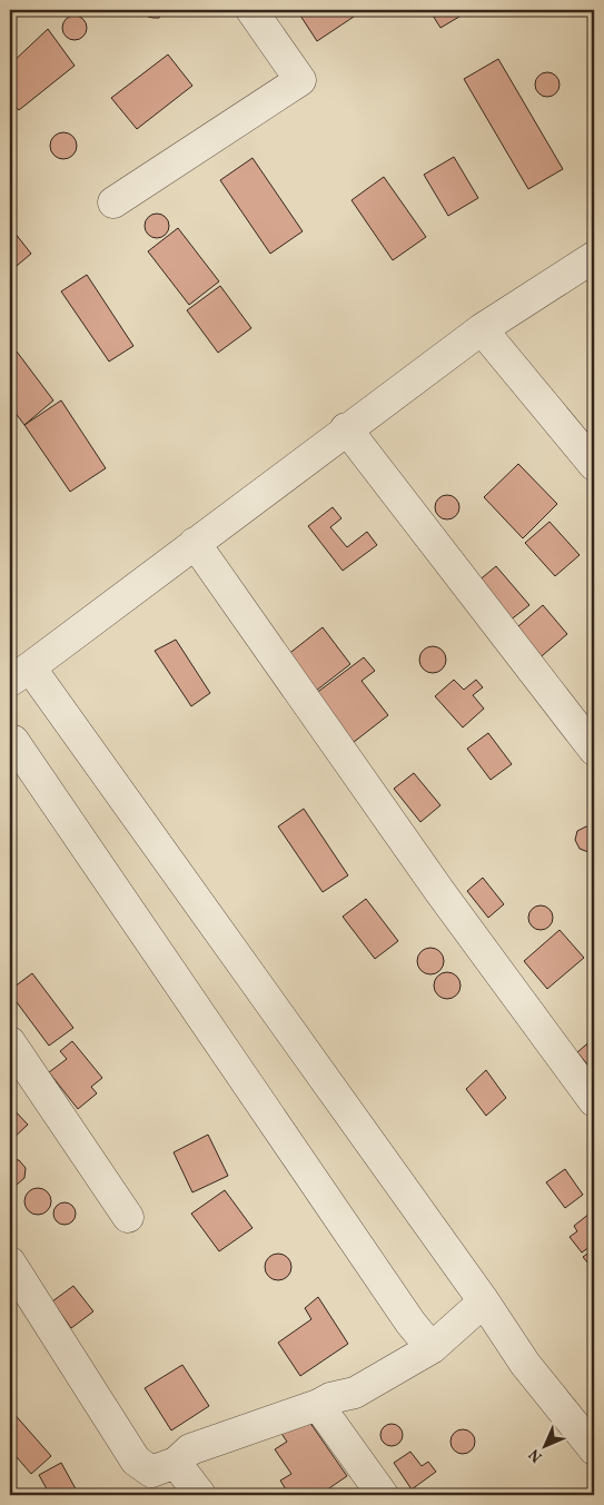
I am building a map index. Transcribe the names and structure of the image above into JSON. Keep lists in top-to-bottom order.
{
  "north": "bottom left"
}
